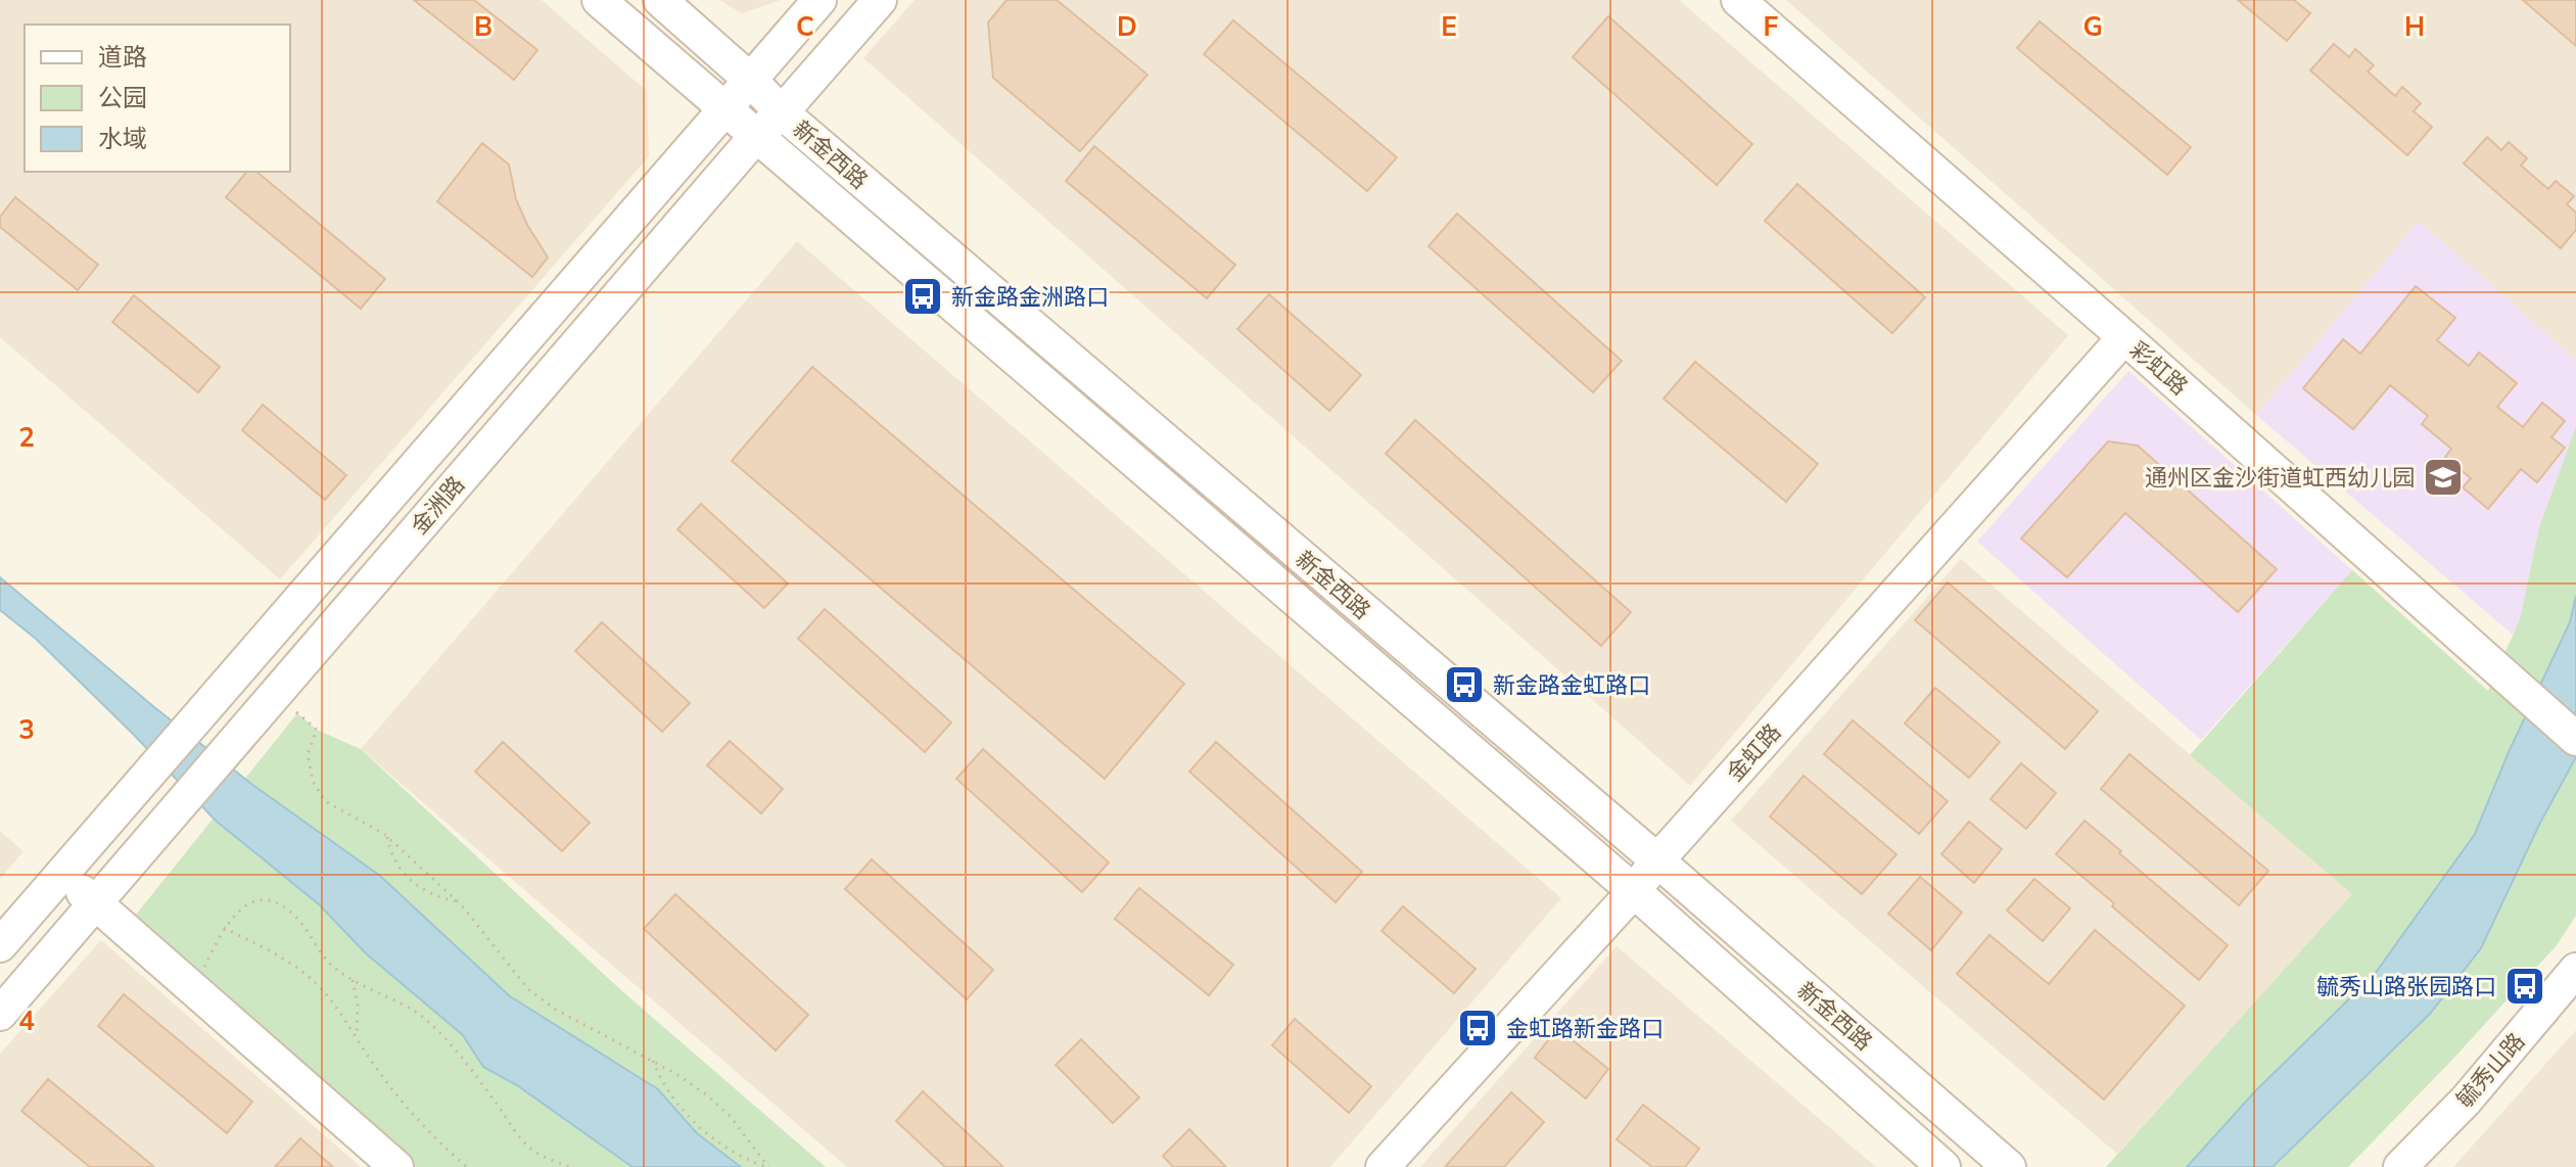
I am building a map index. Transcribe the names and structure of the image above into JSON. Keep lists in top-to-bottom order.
{
  "streets": {
    "main road": [
      "新金西路",
      "彩虹路",
      "金洲路",
      "金虹路",
      "毓秀山路"
    ]
  },
  "crossings": [
    ["新金西路", "金洲路"],
    ["新金西路", "金虹路"],
    ["彩虹路", "金虹路"]
  ],
  "places": {
    "bus stop": [
      "新金路金洲路口",
      "新金路金虹路口",
      "毓秀山路张园路口",
      "金虹路新金路口"
    ],
    "school or university": ["通州区金沙街道虹西幼儿园"]
  },
  "legend": ["道路", "公园", "水域"],
  "grid": {
    "columns": [
      "B",
      "C",
      "D",
      "E",
      "F",
      "G",
      "H"
    ],
    "rows": ["2", "3", "4"]
  }
}
